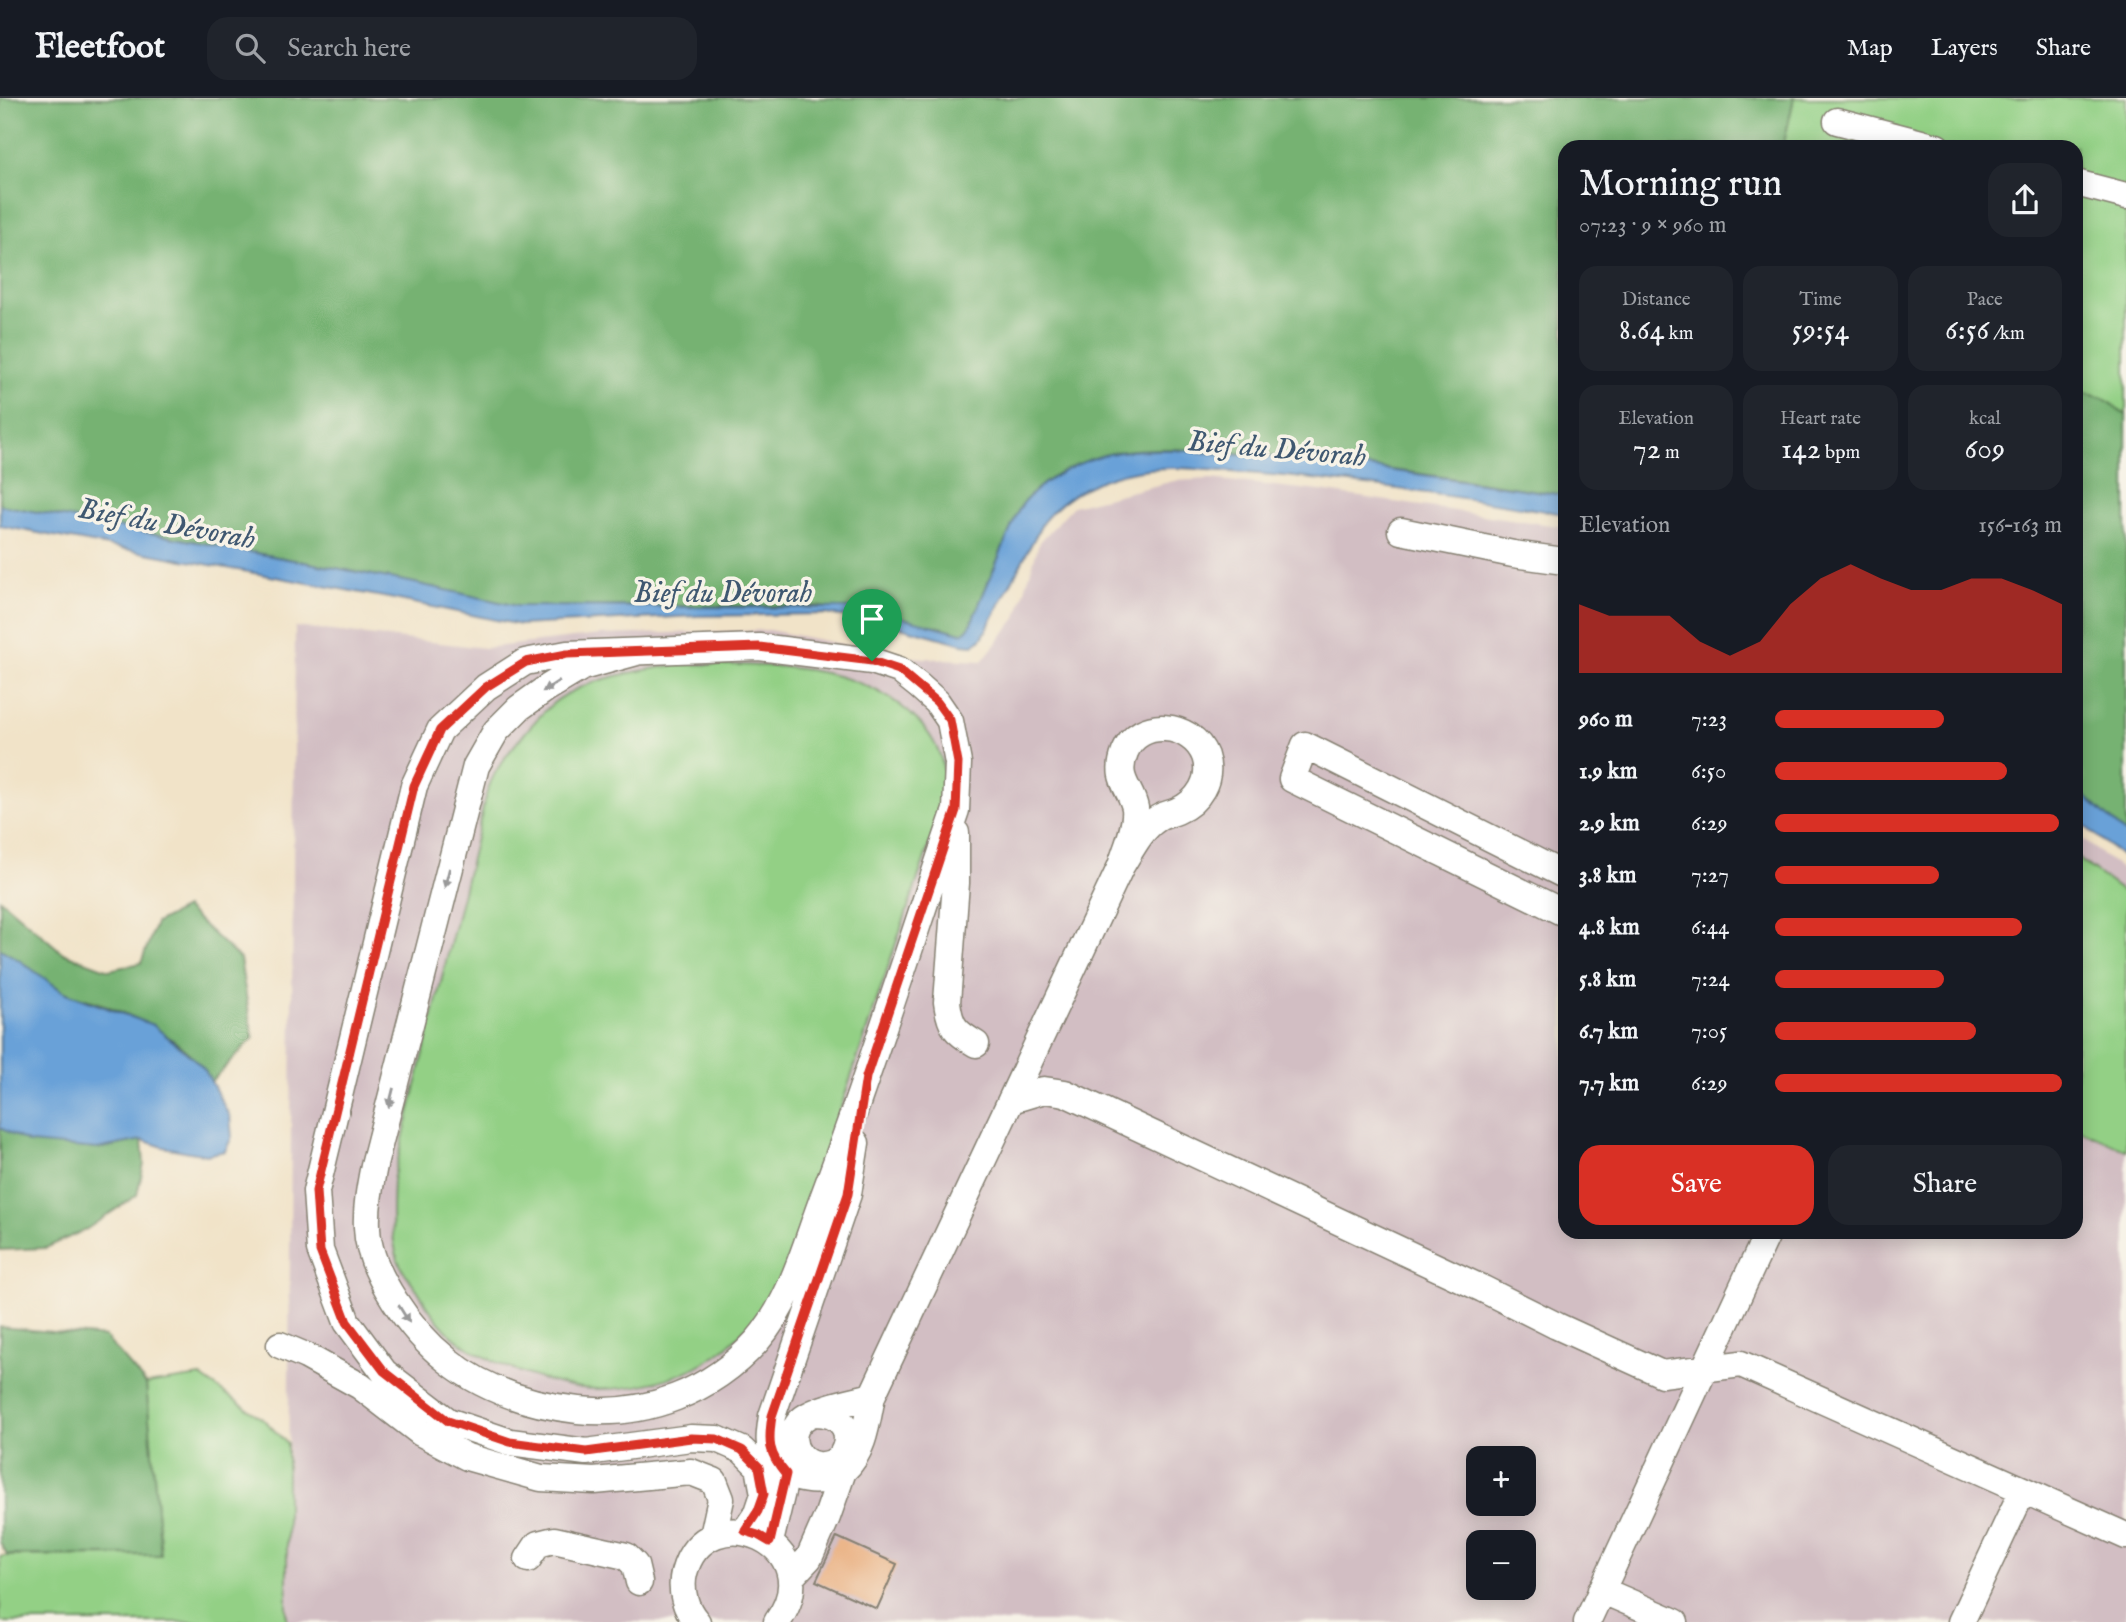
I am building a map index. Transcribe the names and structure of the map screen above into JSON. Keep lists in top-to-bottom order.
{
  "water": ["Bief du Dévorah"],
  "page": {
    "header": "Fleetfoot",
    "search": "Search here",
    "nav": ["Map", "Layers", "Share"],
    "heading": ["Morning run", "07:23 · 9 × 960 m"],
    "stats": [
      ["Distance", "8.64 km"],
      ["Time", "59:54"],
      ["Pace", "6:56 /km"],
      ["Elevation", "72 m"],
      ["Heart rate", "142 bpm"],
      ["kcal", "609"]
    ],
    "chart": ["Elevation", "156–163 m"],
    "list": [
      {
        "name": "960 m",
        "note": "7:23"
      },
      {
        "name": "1.9 km",
        "note": "6:50"
      },
      {
        "name": "2.9 km",
        "note": "6:29"
      },
      {
        "name": "3.8 km",
        "note": "7:27"
      },
      {
        "name": "4.8 km",
        "note": "6:44"
      },
      {
        "name": "5.8 km",
        "note": "7:24"
      },
      {
        "name": "6.7 km",
        "note": "7:05"
      },
      {
        "name": "7.7 km",
        "note": "6:29"
      }
    ],
    "buttons": ["Save", "Share"],
    "map_buttons": ["+", "−"]
  }
}
